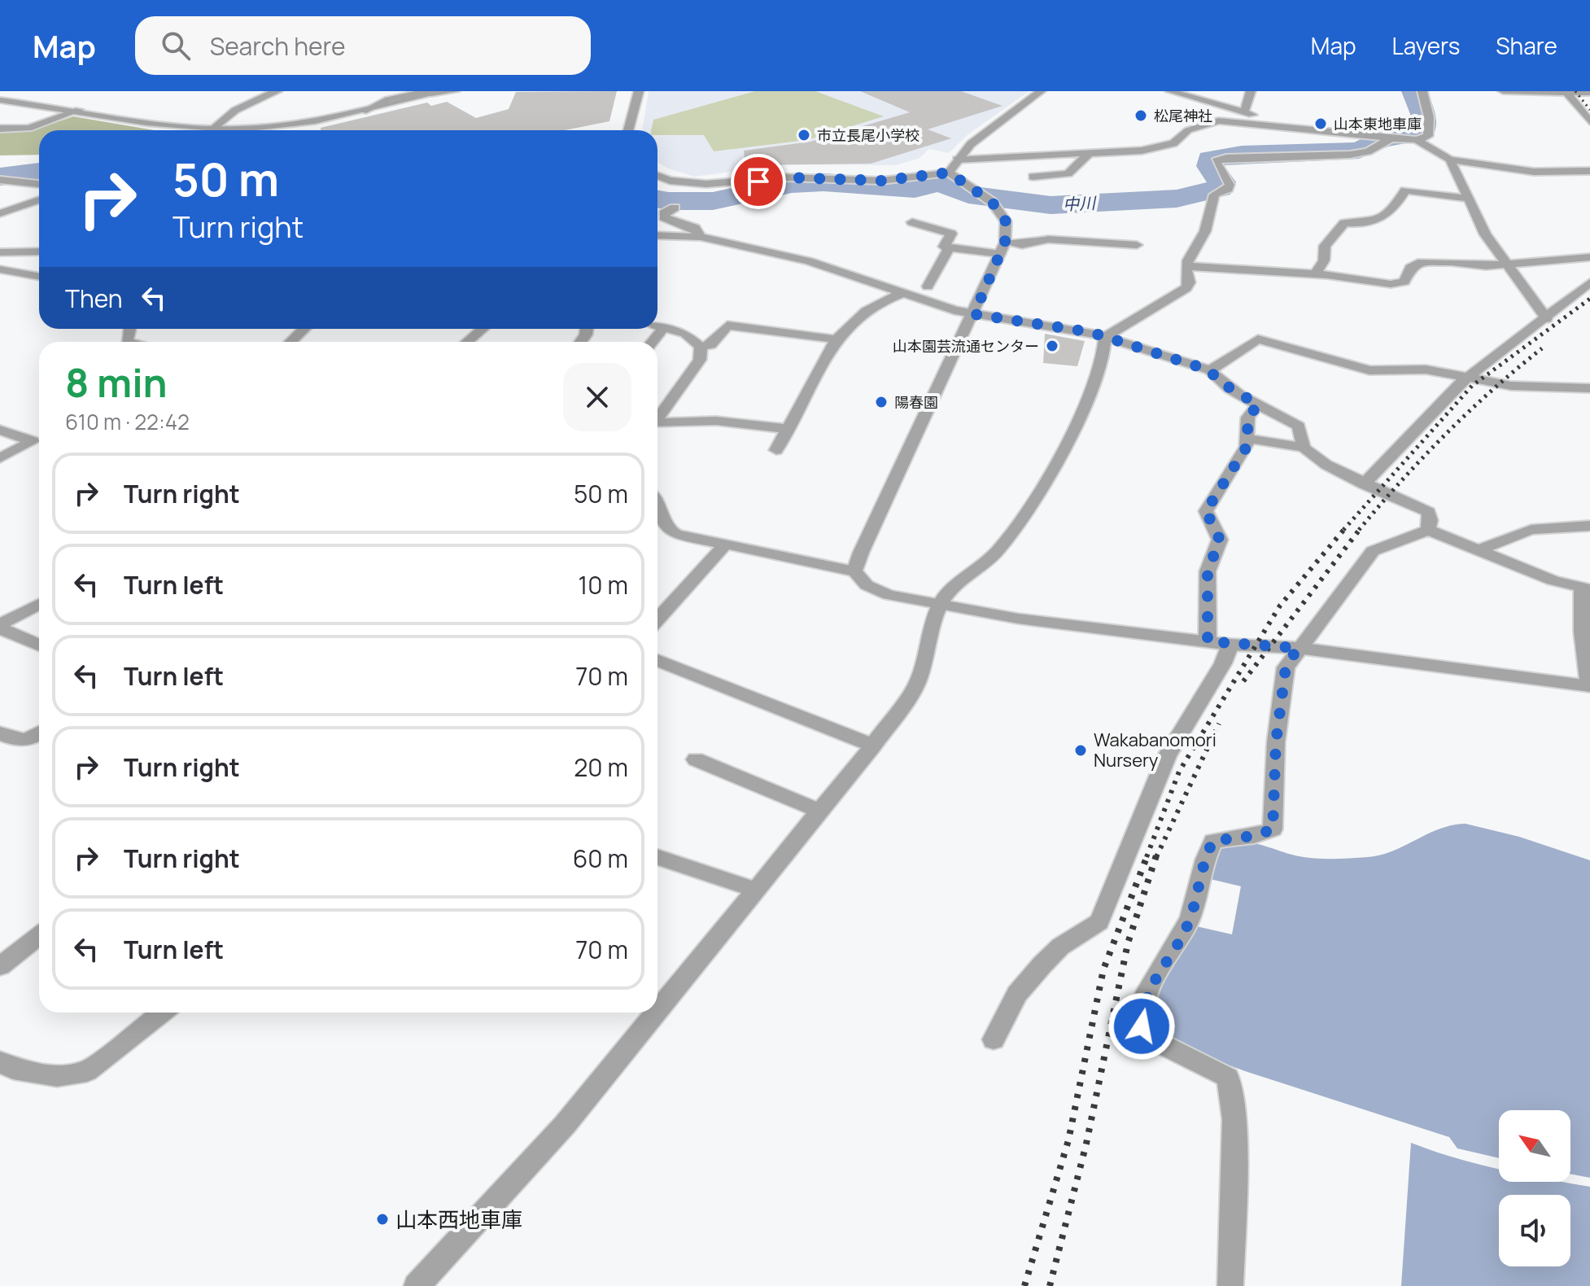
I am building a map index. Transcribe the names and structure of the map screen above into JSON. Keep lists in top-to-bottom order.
{
  "water": ["中川"],
  "places": [
    "松尾神社",
    "山本東地車庫",
    "市立長尾小学校",
    "山本園芸流通センター",
    "陽春園",
    "Wakabanomori Nursery",
    "山本西地車庫"
  ],
  "north": "top left",
  "page": {
    "header": "Map",
    "search": "Search here",
    "nav": ["Map", "Layers", "Share"],
    "turn": ["50 m", "Turn right"],
    "then": "Then",
    "heading": ["8 min", "610 m · 22:42"],
    "list": [
      {
        "name": "Turn right",
        "value": "50 m"
      },
      {
        "name": "Turn left",
        "value": "10 m"
      },
      {
        "name": "Turn left",
        "value": "70 m"
      },
      {
        "name": "Turn right",
        "value": "20 m"
      },
      {
        "name": "Turn right",
        "value": "60 m"
      },
      {
        "name": "Turn left",
        "value": "70 m"
      }
    ]
  }
}
